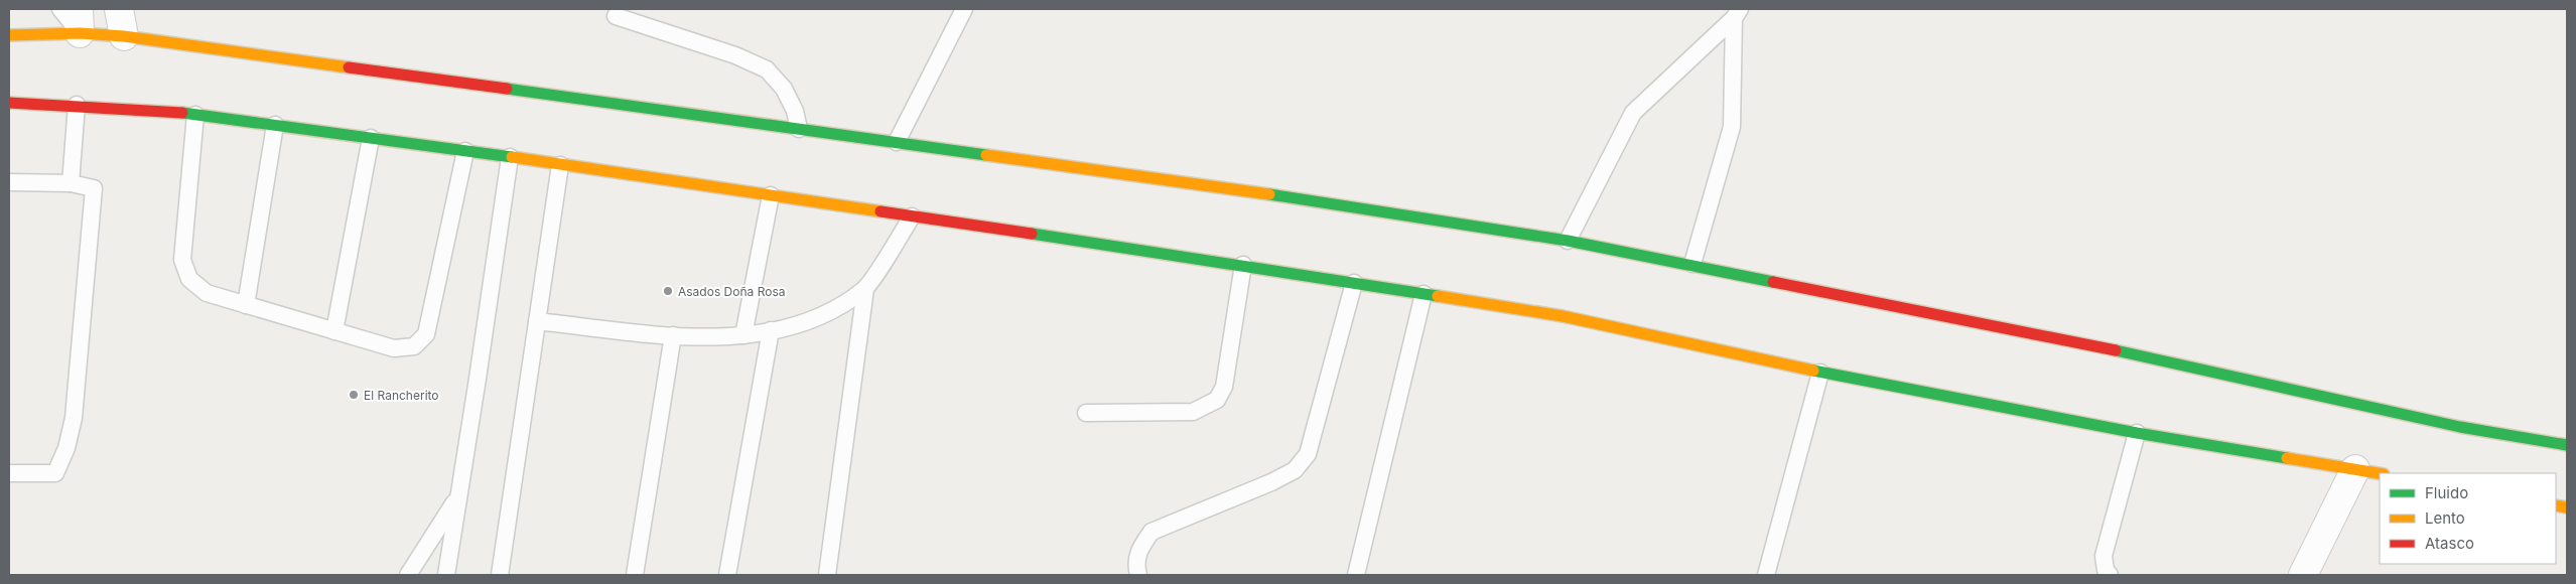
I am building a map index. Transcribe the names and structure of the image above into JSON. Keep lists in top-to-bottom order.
{
  "places": ["Asados Doña Rosa", "El Rancherito"],
  "legend": ["Fluido", "Lento", "Atasco"]
}
